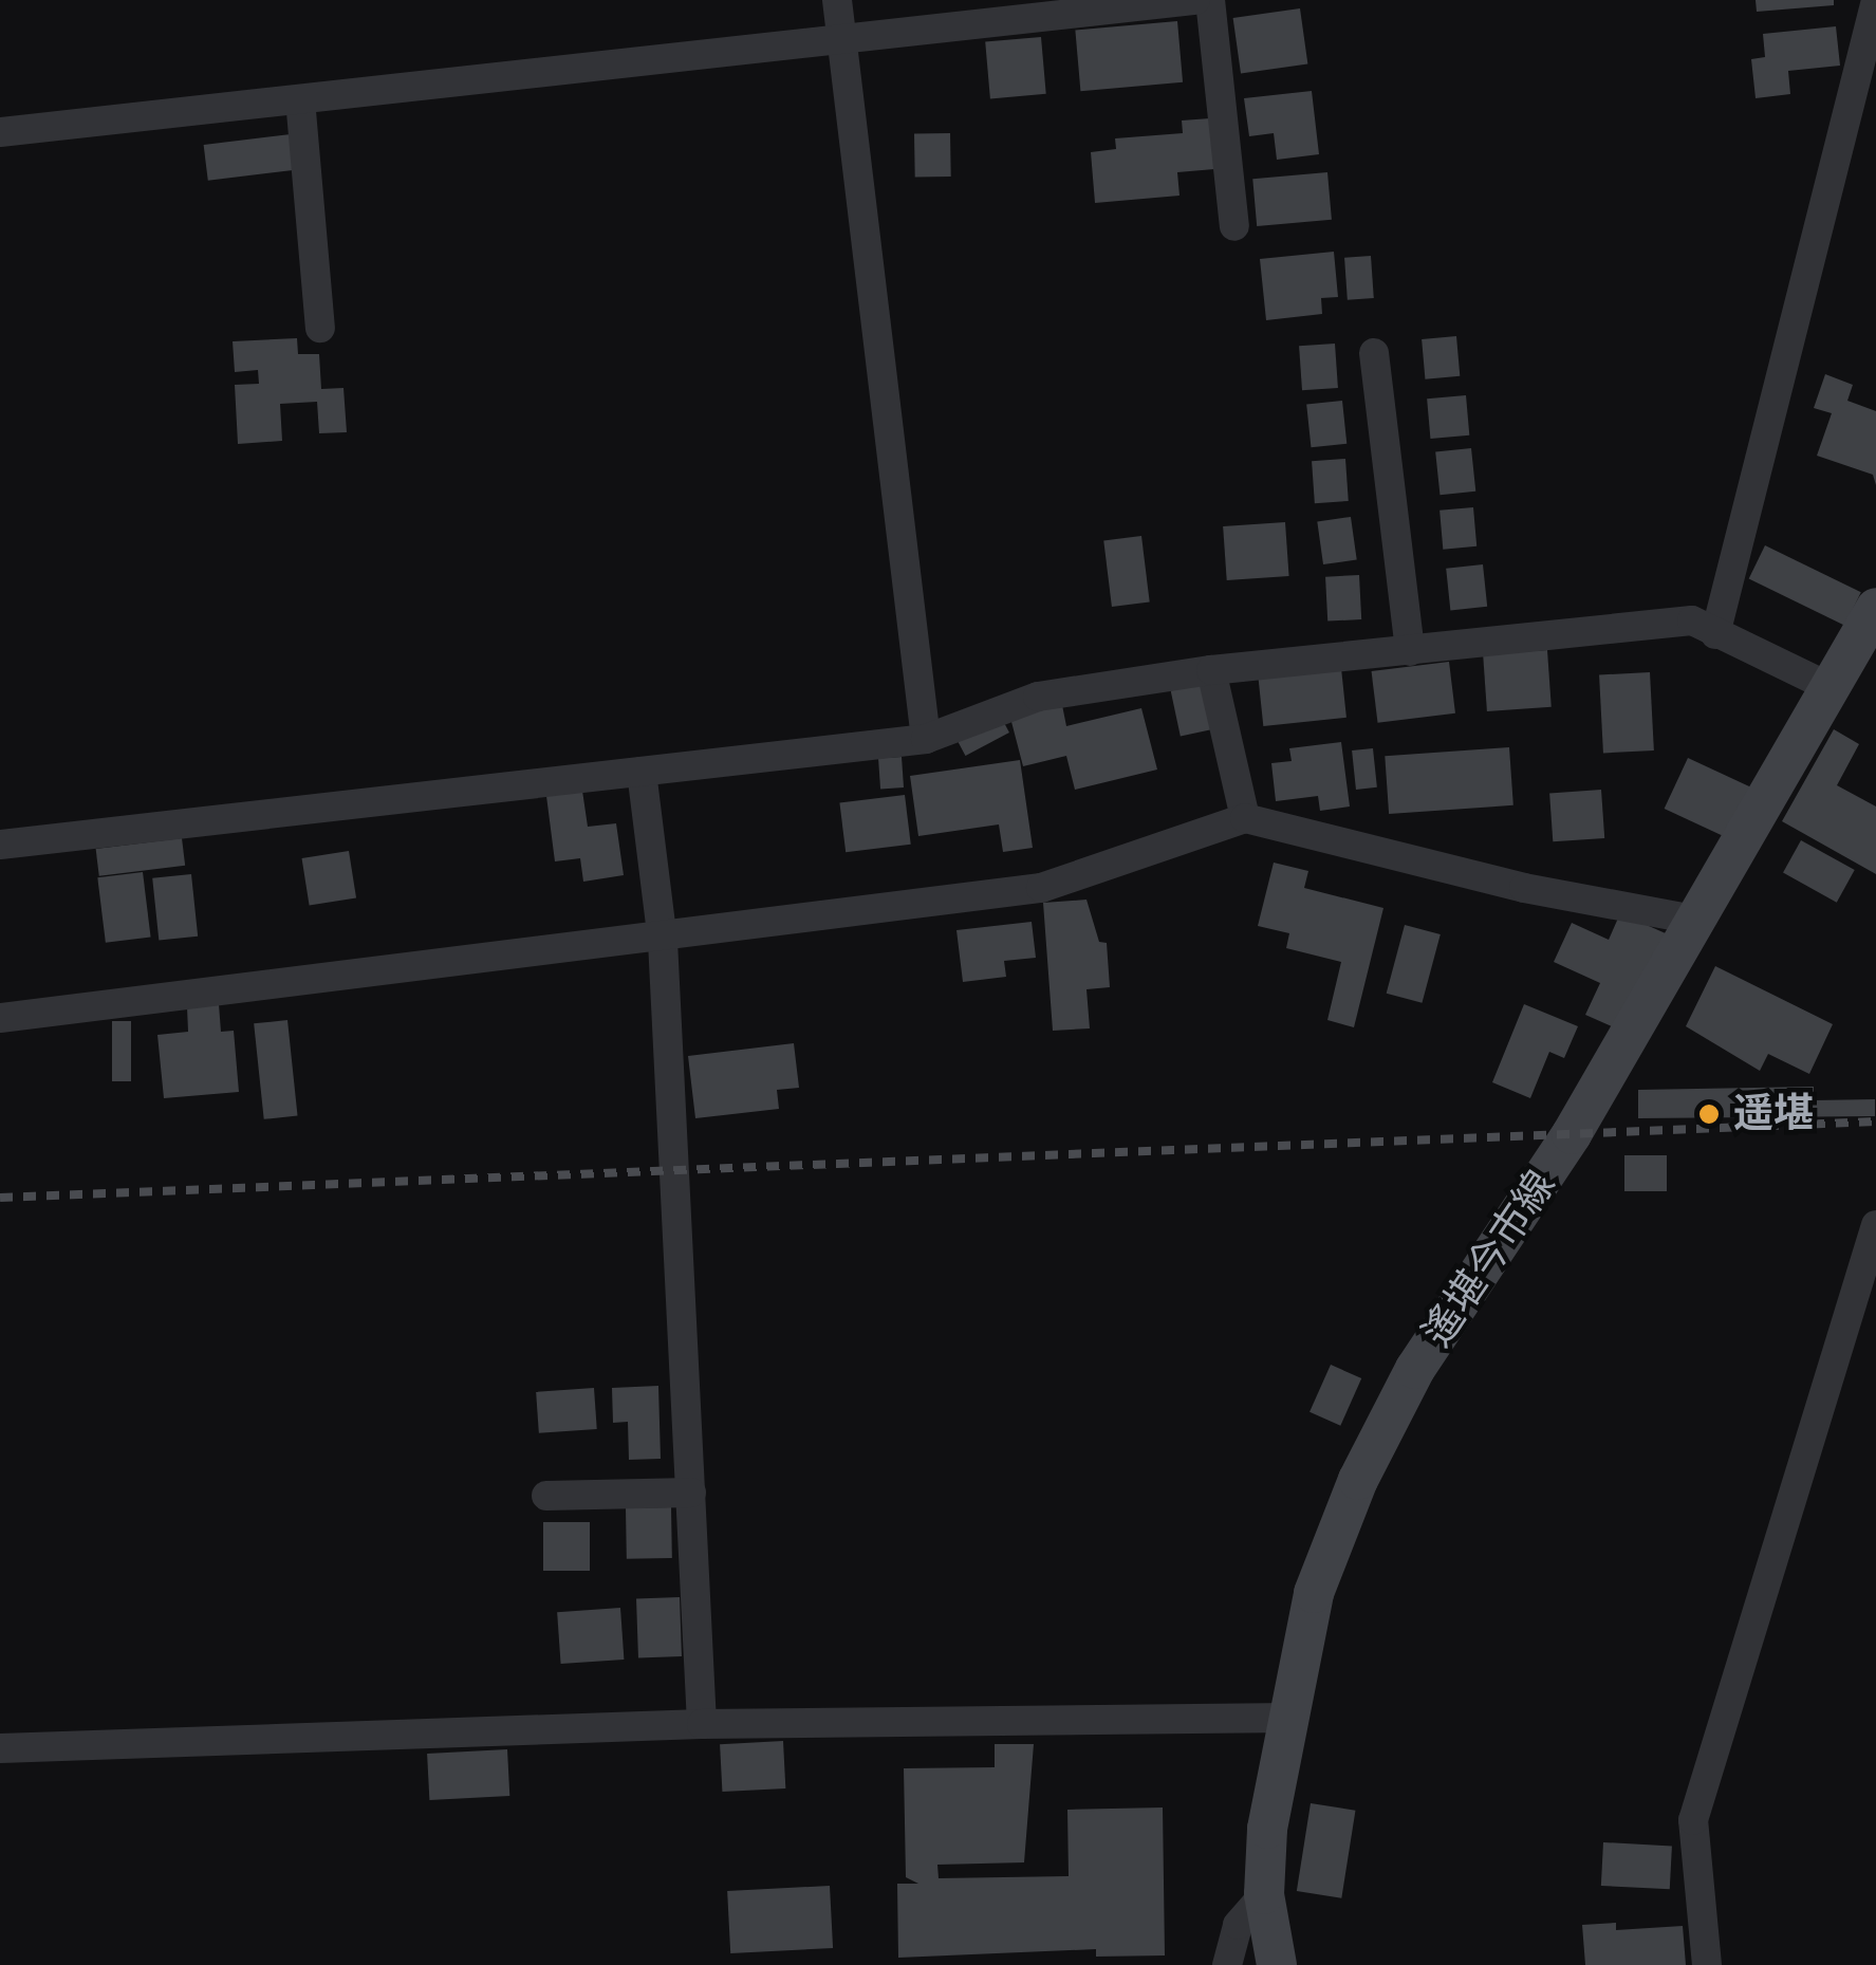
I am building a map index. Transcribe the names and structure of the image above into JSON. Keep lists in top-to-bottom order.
{
  "streets": {
    "main road": ["遙堪今市線"]
  },
  "places": ["遥堪"]
}
